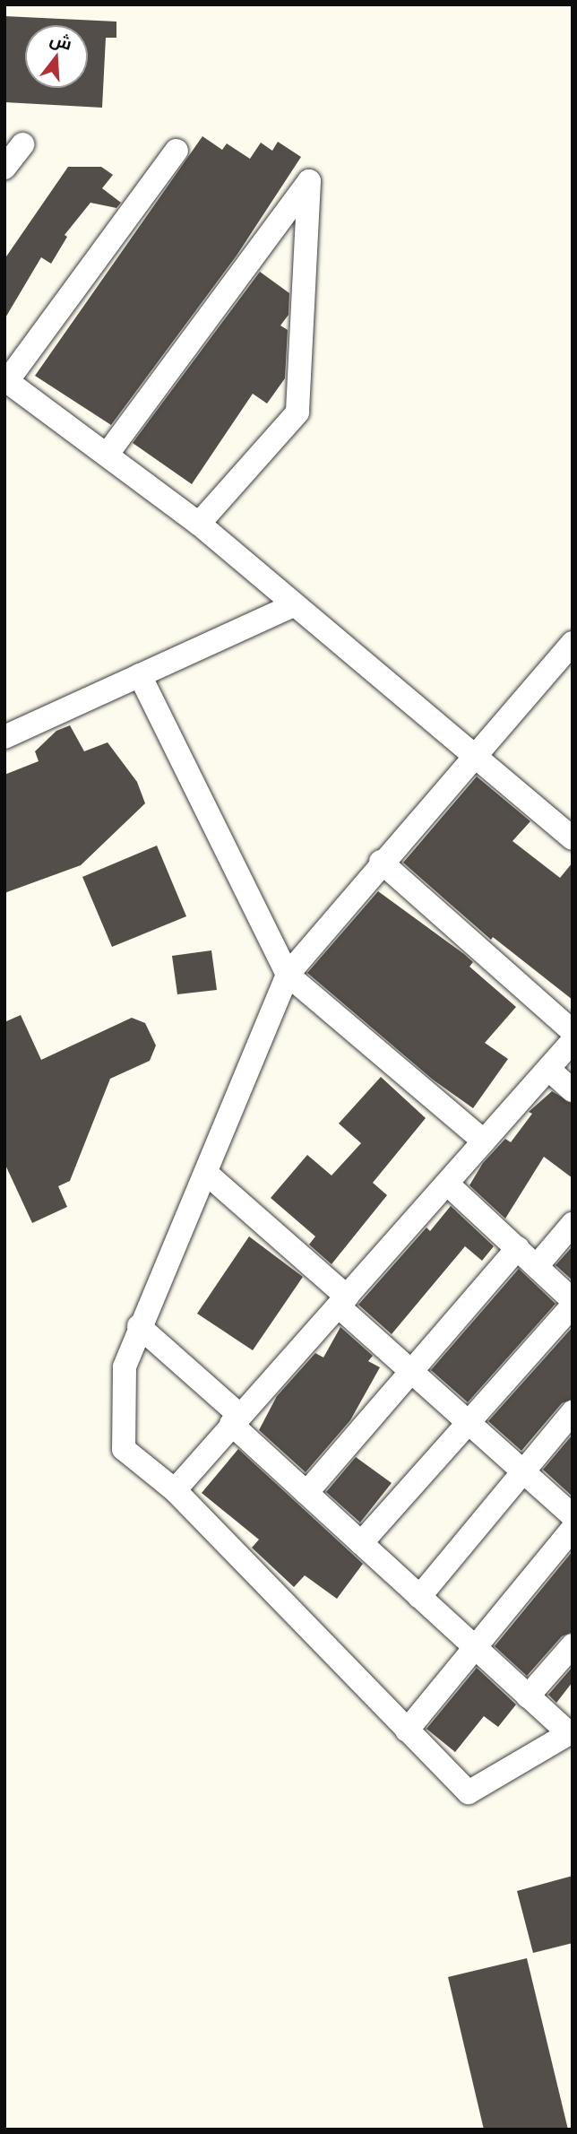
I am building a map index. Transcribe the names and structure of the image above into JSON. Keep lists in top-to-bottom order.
{
  "north": "top"
}
